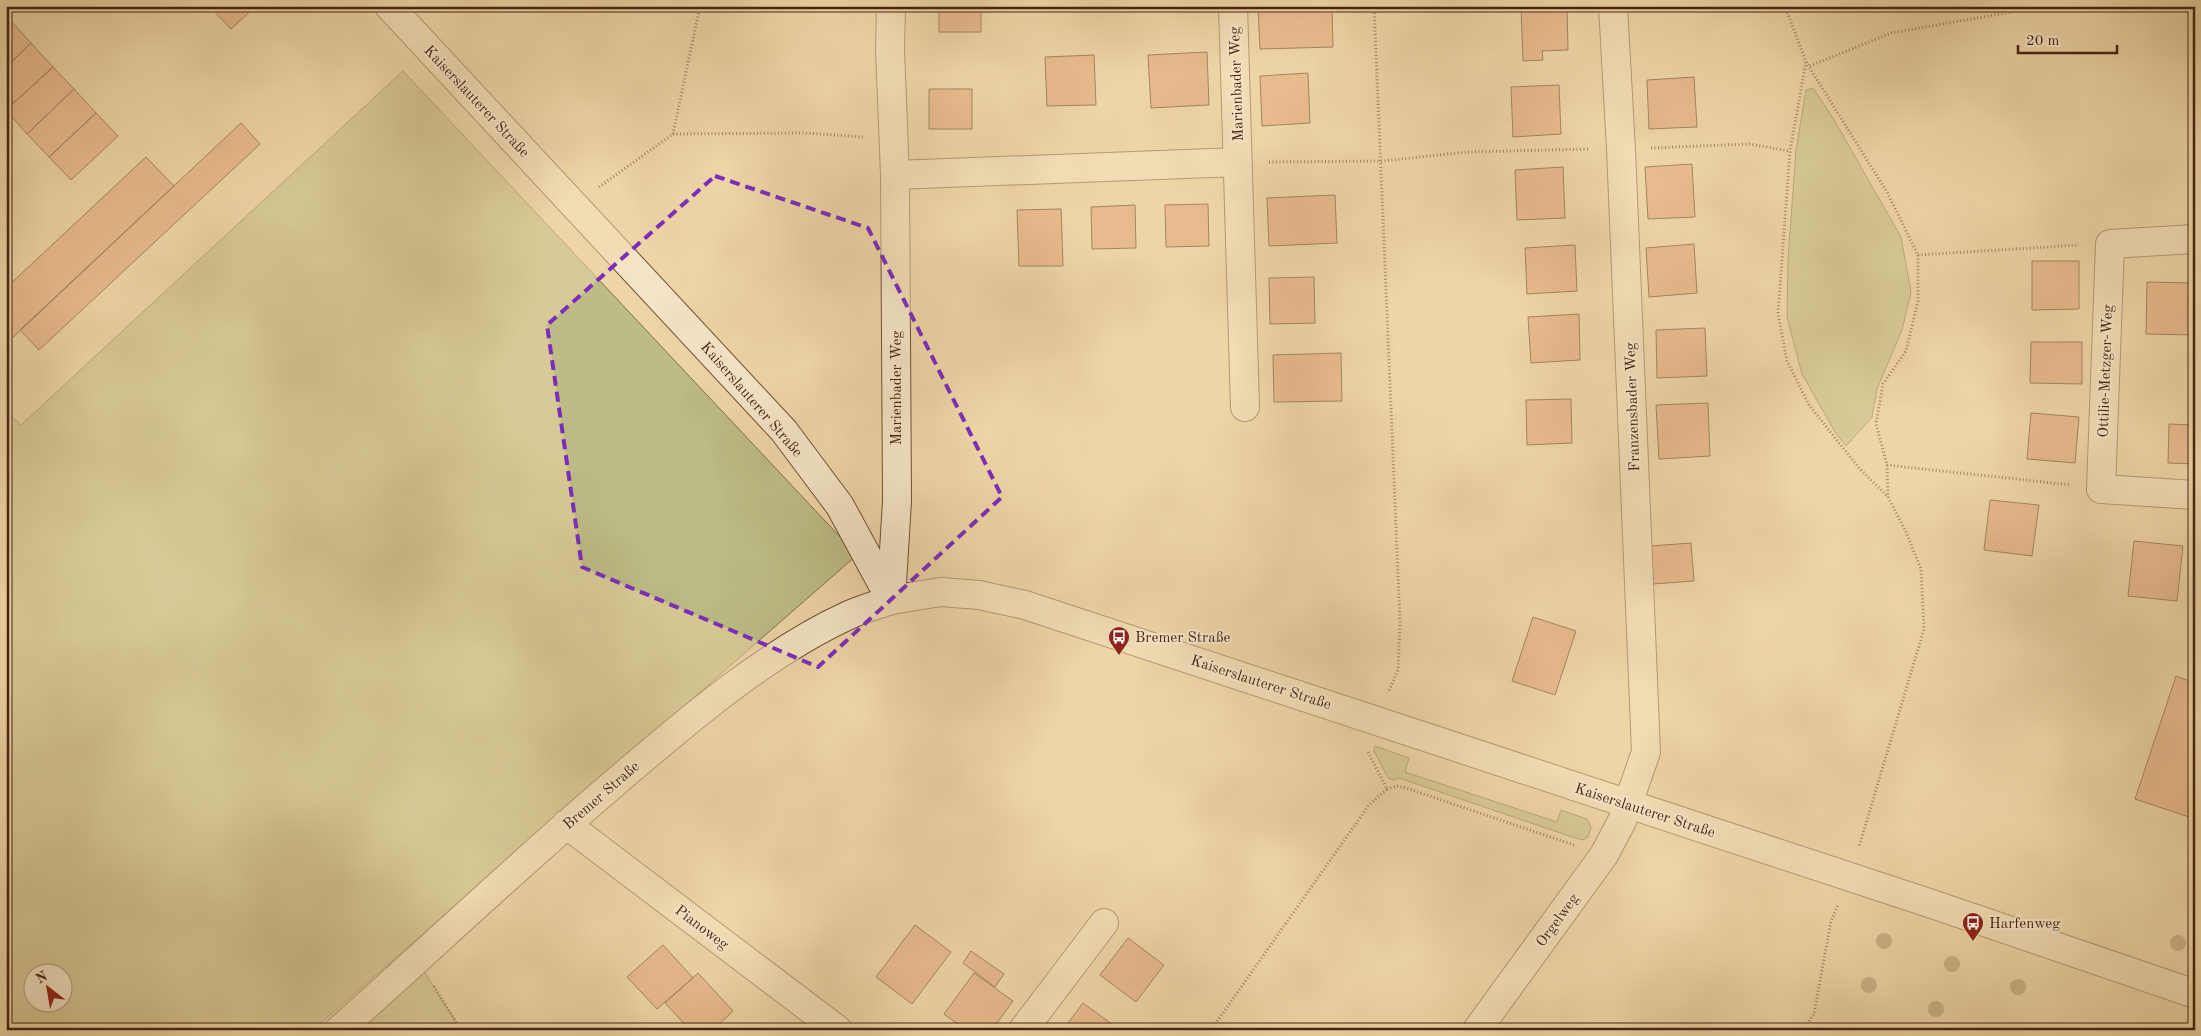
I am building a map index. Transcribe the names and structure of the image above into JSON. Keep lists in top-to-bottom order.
{
  "streets": {
    "street": [
      "Marienbader Weg",
      "Kaiserslauterer Straße",
      "Ottilie-Metzger-Weg",
      "Franzensbader Weg",
      "Bremer Straße",
      "Orgelweg",
      "Pianoweg"
    ]
  },
  "crossings": [
    ["Marienbader Weg", "Kaiserslauterer Straße"],
    ["Marienbader Weg", "Bremer Straße"],
    ["Kaiserslauterer Straße", "Franzensbader Weg"],
    ["Kaiserslauterer Straße", "Bremer Straße"],
    ["Kaiserslauterer Straße", "Orgelweg"],
    ["Franzensbader Weg", "Orgelweg"],
    ["Bremer Straße", "Pianoweg"]
  ],
  "places": {
    "bus stop": ["Bremer Straße", "Harfenweg"]
  },
  "scale_bar": "20 m",
  "north": "top left"
}
